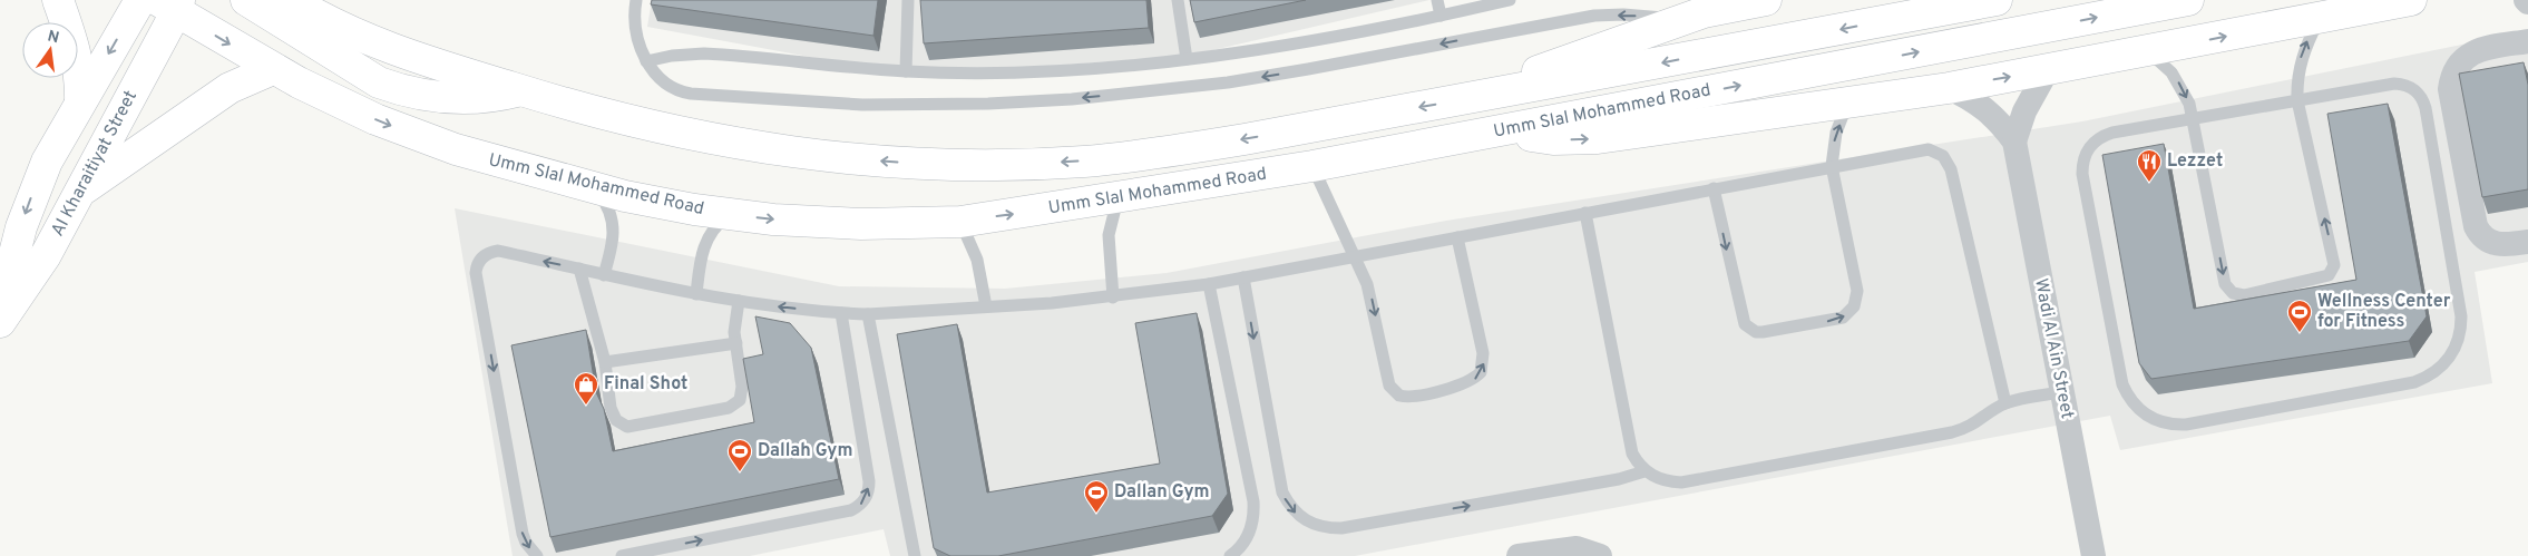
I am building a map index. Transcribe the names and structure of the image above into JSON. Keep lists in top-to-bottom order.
{
  "streets": {
    "street": ["Umm Slal Mohammed Road", "Al Kharaitiyat Street", "Wadi Al Ain Street"]
  },
  "crossings": [
    ["Umm Slal Mohammed Road", "Al Kharaitiyat Street"]
  ],
  "places": {
    "restaurant": ["Lezzet"],
    "sports": ["Wellness Center for Fitness", "Dallah Gym", "Dallan Gym"],
    "shop": ["Final Shot"]
  },
  "north": "top"
}
